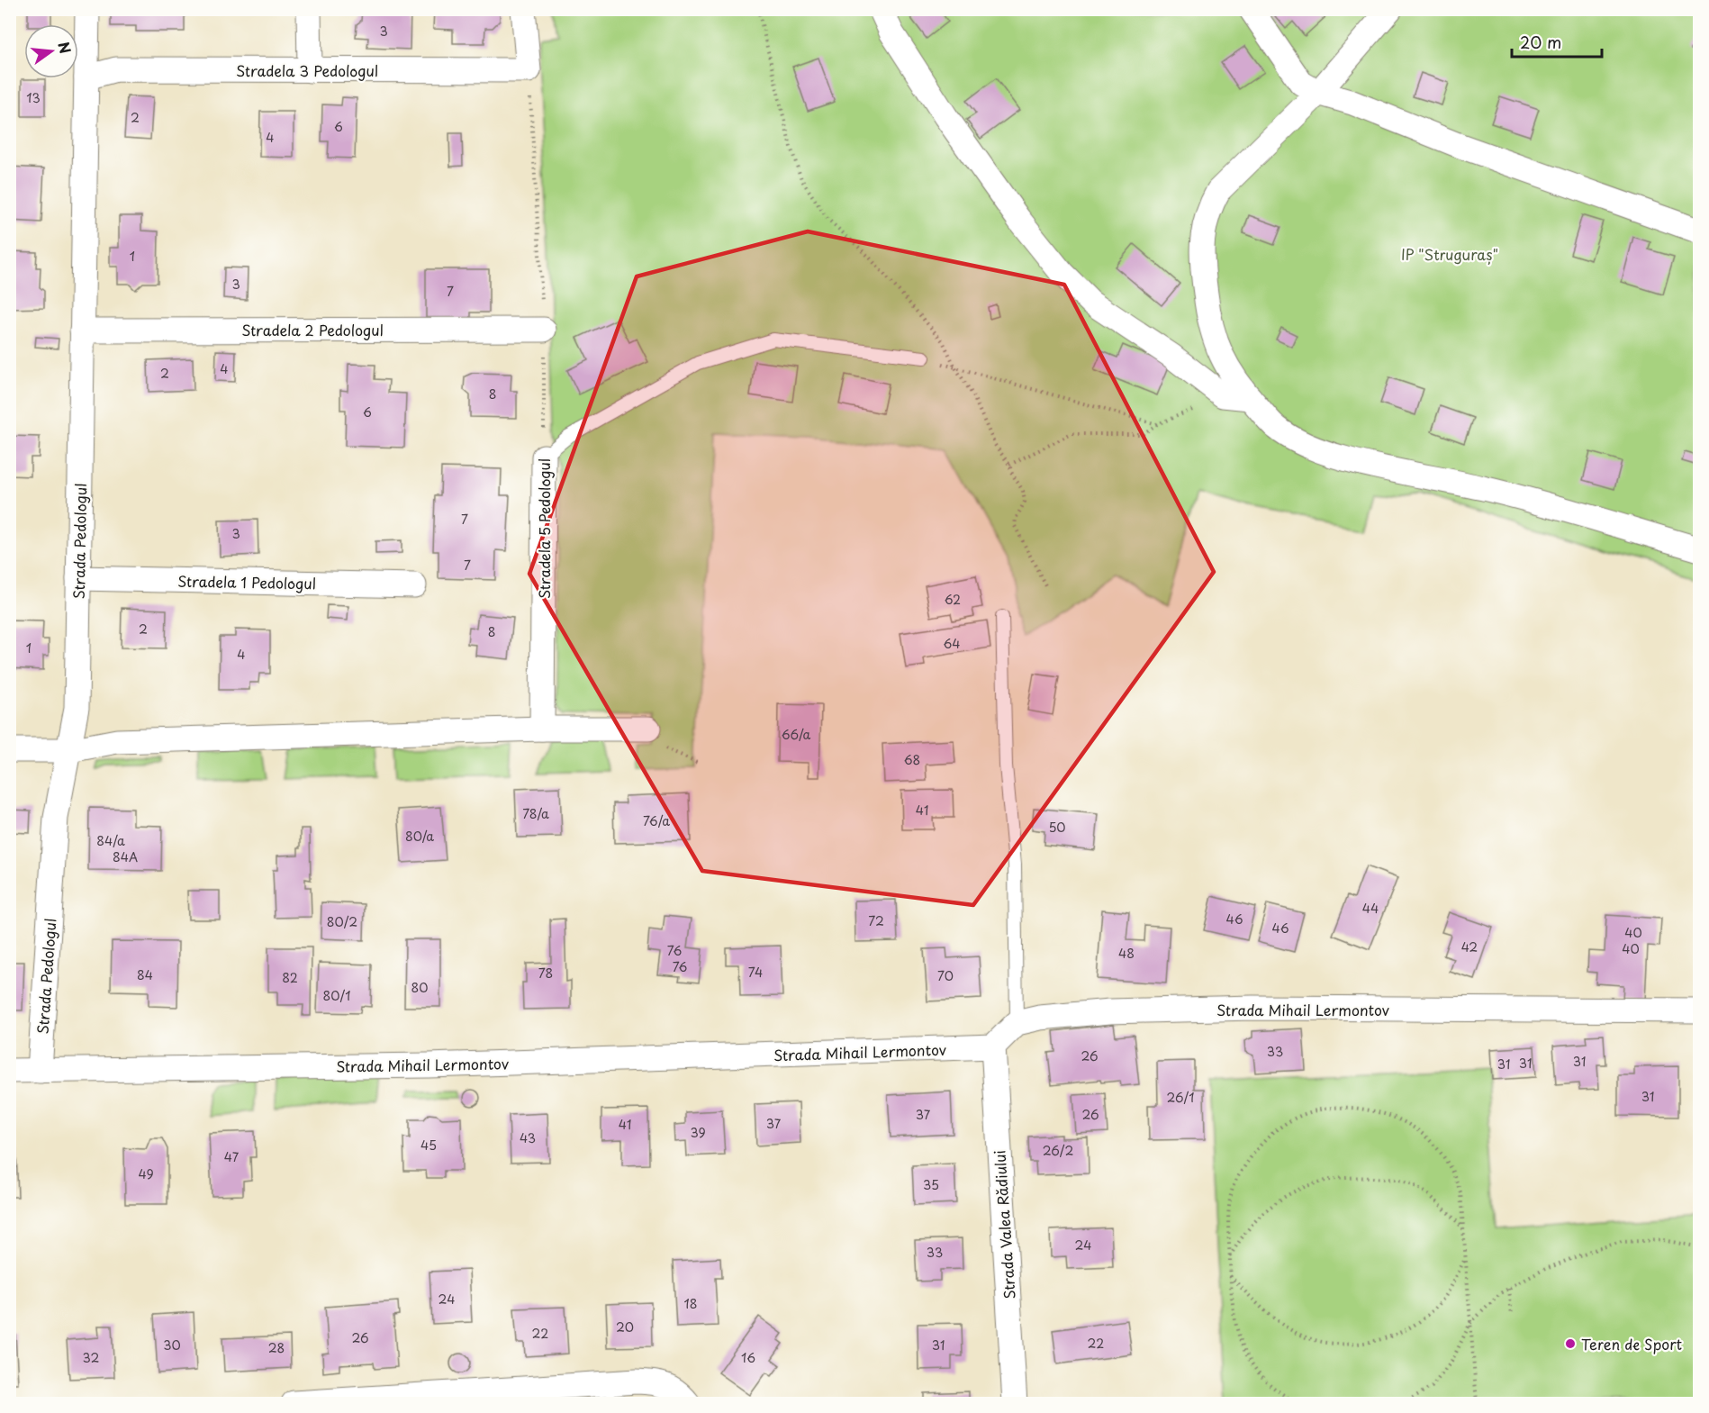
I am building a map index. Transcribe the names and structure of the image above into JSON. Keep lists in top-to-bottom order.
{
  "streets": {
    "street": [
      "Stradela 3 Pedologul",
      "Stradela 2 Pedologul",
      "Stradela 5 Pedologul",
      "Strada Pedologul",
      "Stradela 1 Pedologul",
      "Strada Mihail Lermontov",
      "Strada Valea Rădiului"
    ]
  },
  "crossings": [
    ["Stradela 3 Pedologul", "Stradela 5 Pedologul"],
    ["Stradela 3 Pedologul", "Strada Pedologul"],
    ["Stradela 2 Pedologul", "Stradela 5 Pedologul"],
    ["Stradela 2 Pedologul", "Strada Pedologul"],
    ["Strada Pedologul", "Stradela 1 Pedologul"],
    ["Strada Pedologul", "Strada Mihail Lermontov"],
    ["Strada Mihail Lermontov", "Strada Valea Rădiului"]
  ],
  "parks": ["IP \"Struguraș\""],
  "places": ["Teren de Sport"],
  "house_numbers": [
    "3",
    "13",
    "2",
    "6",
    "4",
    "1",
    "3",
    "7",
    "4",
    "2",
    "8",
    "6",
    "7",
    "3",
    "7",
    "62",
    "2",
    "8",
    "64",
    "1",
    "4",
    "66/a",
    "68",
    "41",
    "78/a",
    "76/a",
    "50",
    "80/a",
    "84/a",
    "84A",
    "44",
    "46",
    "72",
    "80/2",
    "46",
    "40",
    "42",
    "40",
    "76",
    "48",
    "76",
    "74",
    "78",
    "84",
    "70",
    "82",
    "80",
    "80/1",
    "33",
    "26",
    "31",
    "31",
    "31",
    "31",
    "26/1",
    "37",
    "26",
    "37",
    "41",
    "39",
    "43",
    "45",
    "26/2",
    "47",
    "49",
    "35",
    "24",
    "33",
    "24",
    "18",
    "20",
    "22",
    "26",
    "22",
    "30",
    "31",
    "28",
    "32",
    "16"
  ],
  "scale_bar": "20 m",
  "north": "right"
}
